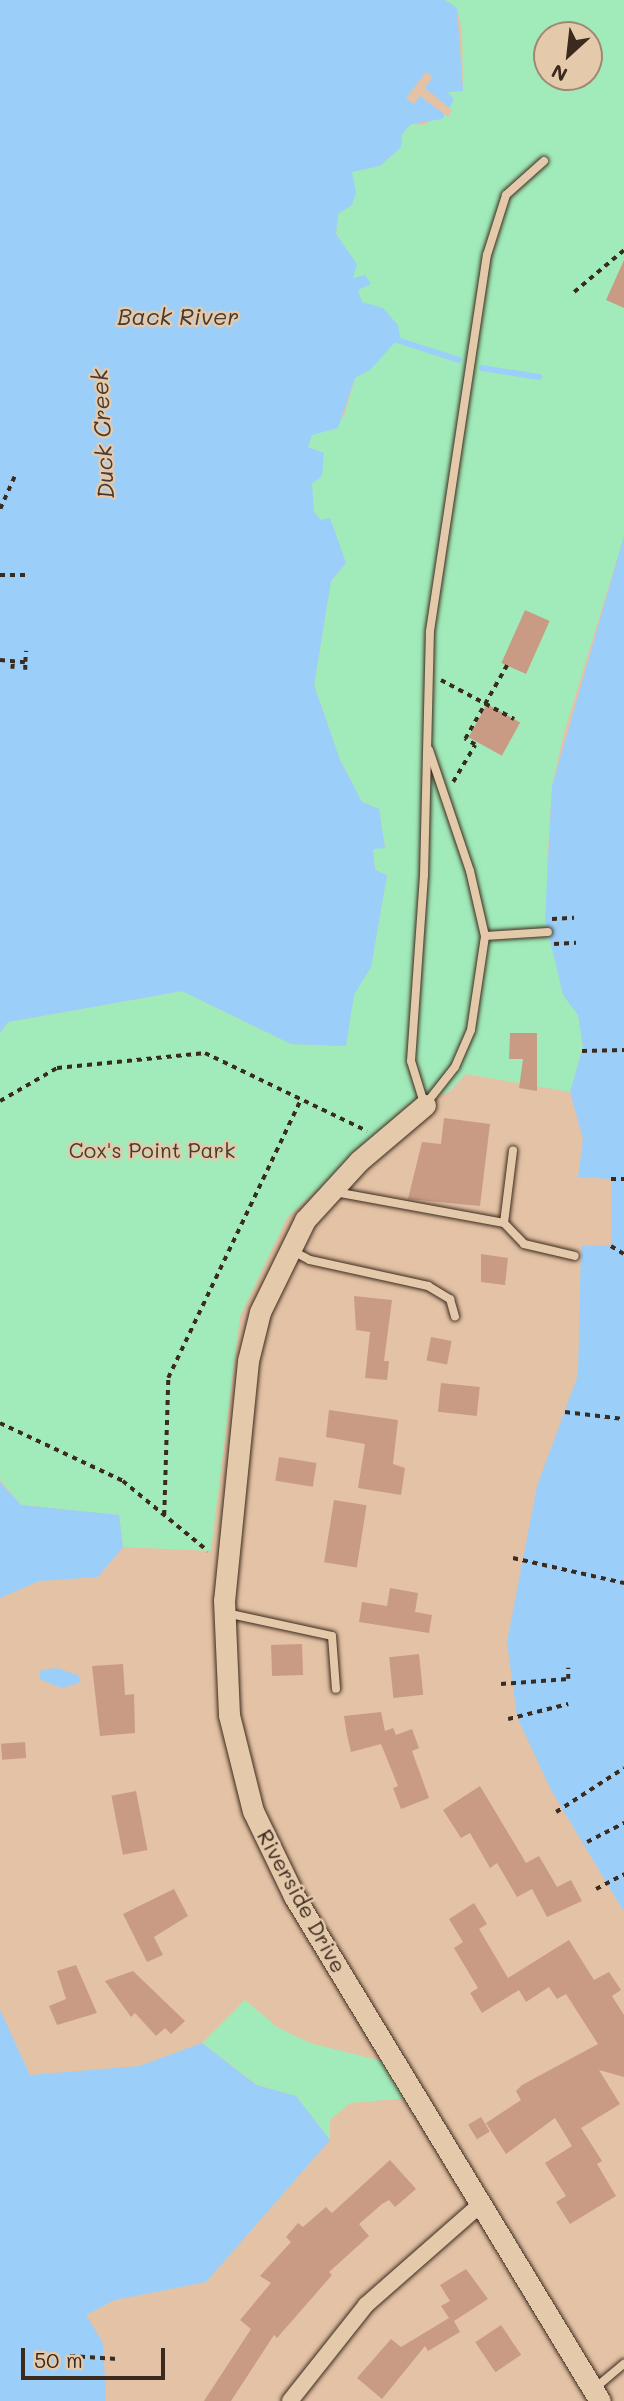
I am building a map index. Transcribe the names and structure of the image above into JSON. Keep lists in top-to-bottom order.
{
  "streets": {
    "street": ["Riverside Drive"]
  },
  "water": ["Back River", "Duck Creek"],
  "parks": ["Cox's Point Park"],
  "scale_bar": "50 m",
  "north": "bottom left"
}
